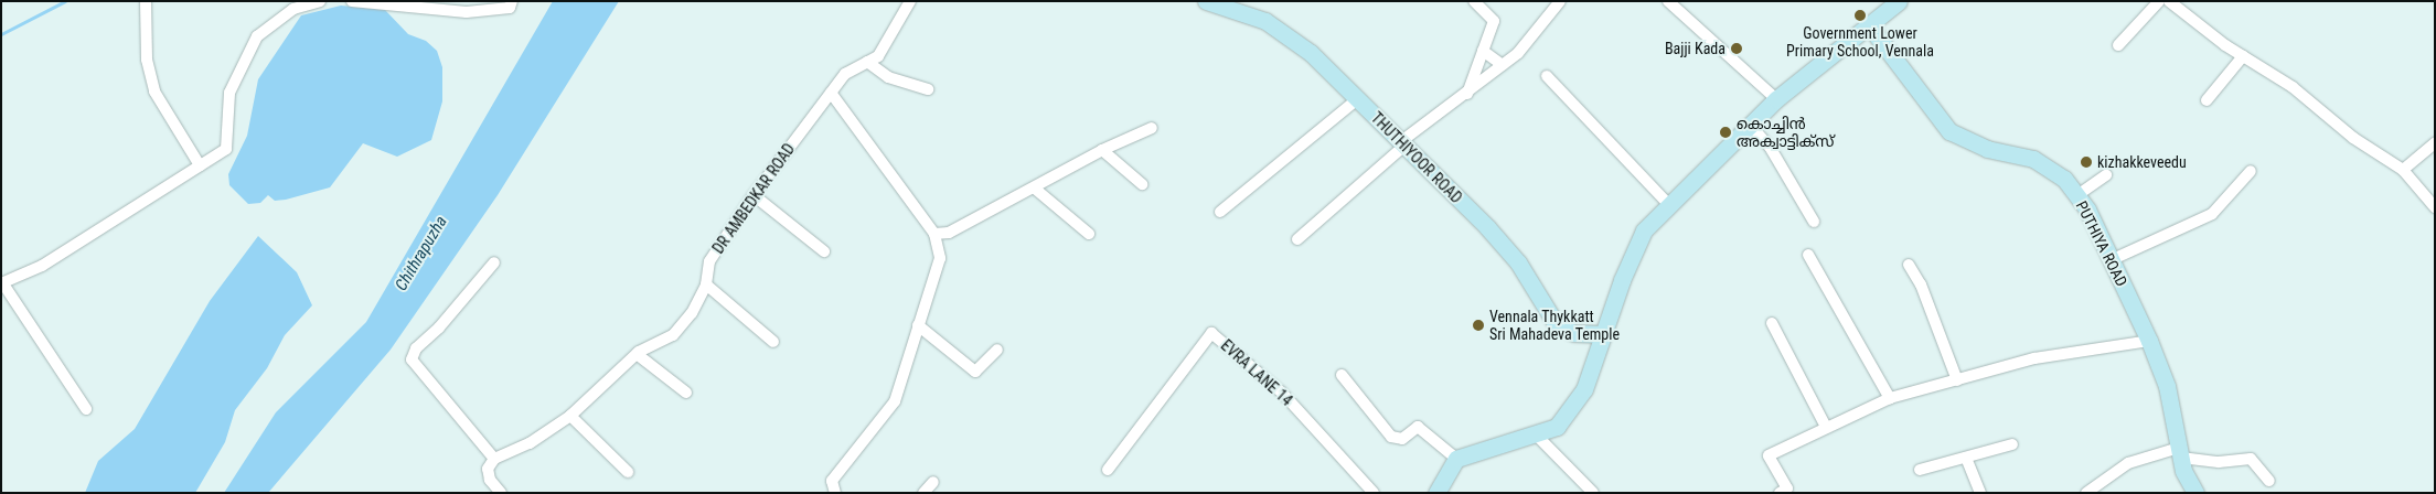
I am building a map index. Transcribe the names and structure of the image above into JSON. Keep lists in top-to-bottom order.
{
  "streets": {
    "main road": ["THUTHIYOOR ROAD", "PUTHIYA ROAD"],
    "street": ["DR AMBEDKAR ROAD", "EVRA LANE 14"]
  },
  "water": ["Chithrapuzha"],
  "places": [
    "Government Lower Primary School, Vennala",
    "Bajji Kada",
    "കൊച്ചിൻ അക്വാട്ടിക്സ്",
    "kizhakkeveedu",
    "Vennala Thykkatt Sri Mahadeva Temple"
  ]
}
